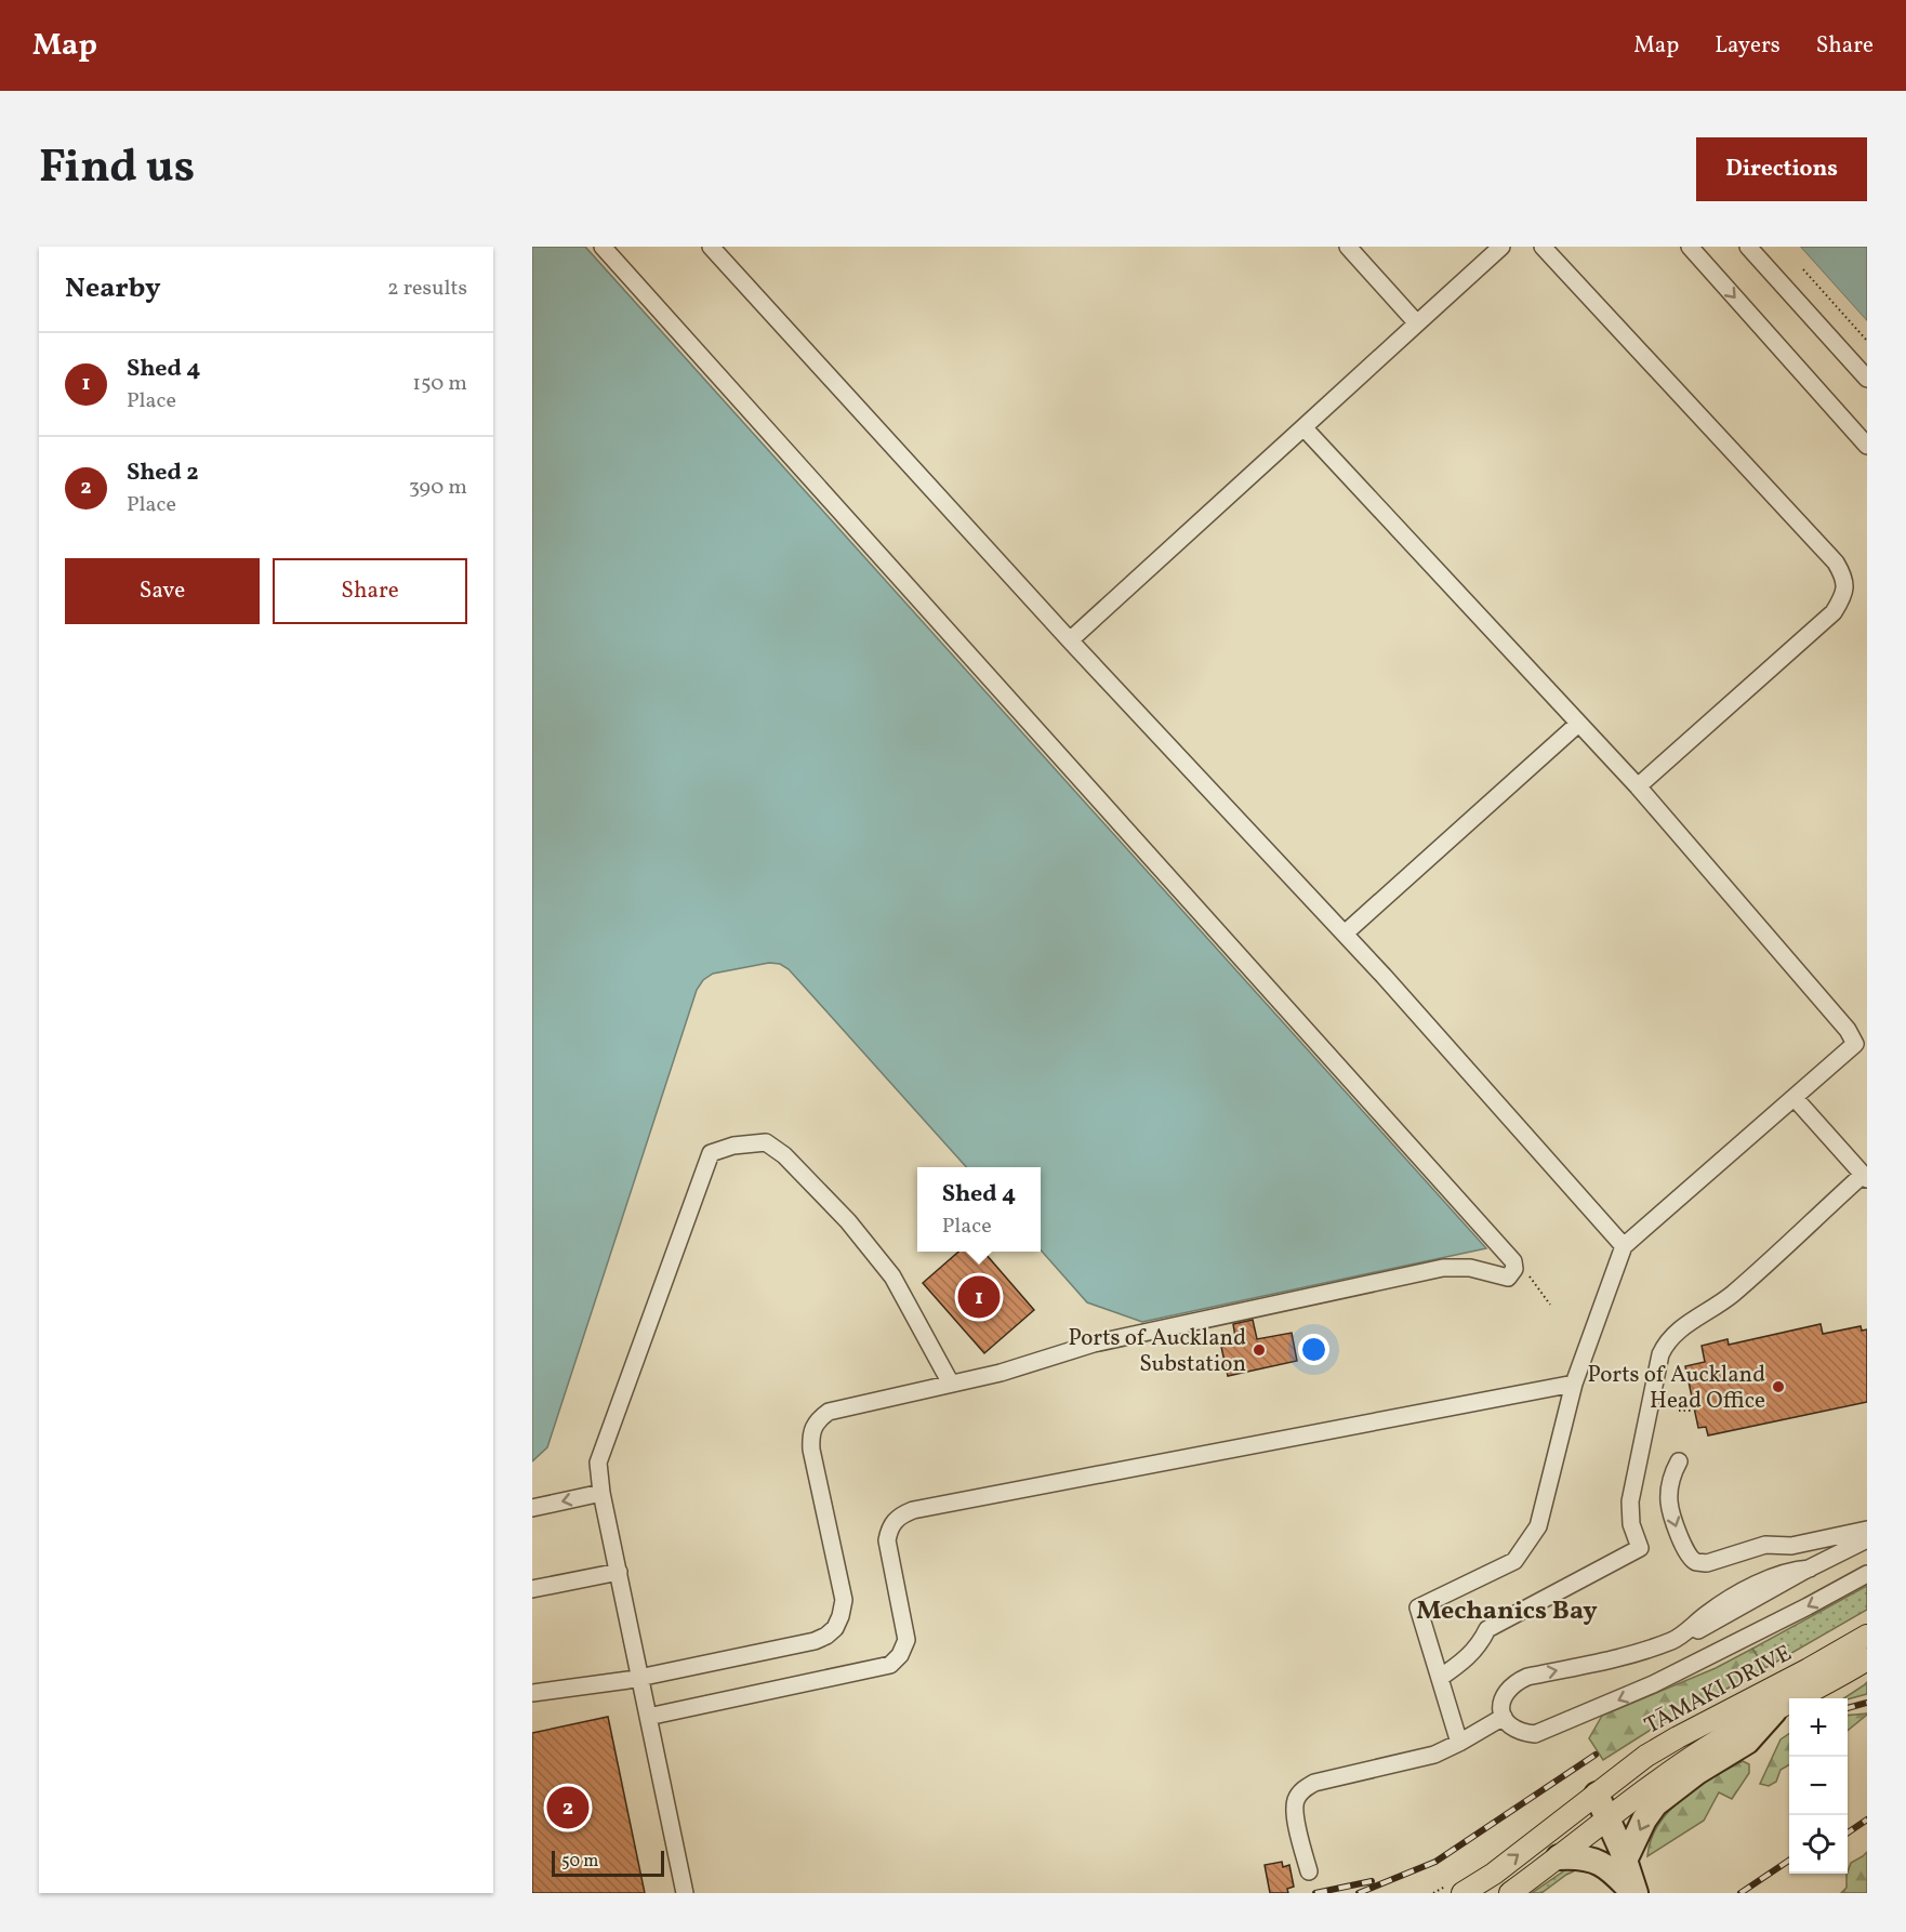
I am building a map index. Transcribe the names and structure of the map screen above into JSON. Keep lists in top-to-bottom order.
{
  "streets": {
    "main road": ["TĀMAKI DRIVE"]
  },
  "districts": ["Mechanics Bay"],
  "places": ["Ports of Auckland Substation", "Ports of Auckland Head Office"],
  "scale_bar": "50 m",
  "page": {
    "header": "Map",
    "nav": ["Map", "Layers", "Share"],
    "title": "Find us",
    "buttons": [
      "Directions",
      ["Save", "Share"]
    ],
    "heading": ["Nearby", "2 results"],
    "list": [
      {
        "mark": "1",
        "name": "Shed 4",
        "note": "Place",
        "value": "150 m"
      },
      {
        "mark": "2",
        "name": "Shed 2",
        "note": "Place",
        "value": "390 m"
      }
    ],
    "popup": ["Shed 4", "Place"],
    "pins": ["1", "2"],
    "map_buttons": ["+", "−"],
    "scale": "50 m"
  }
}
